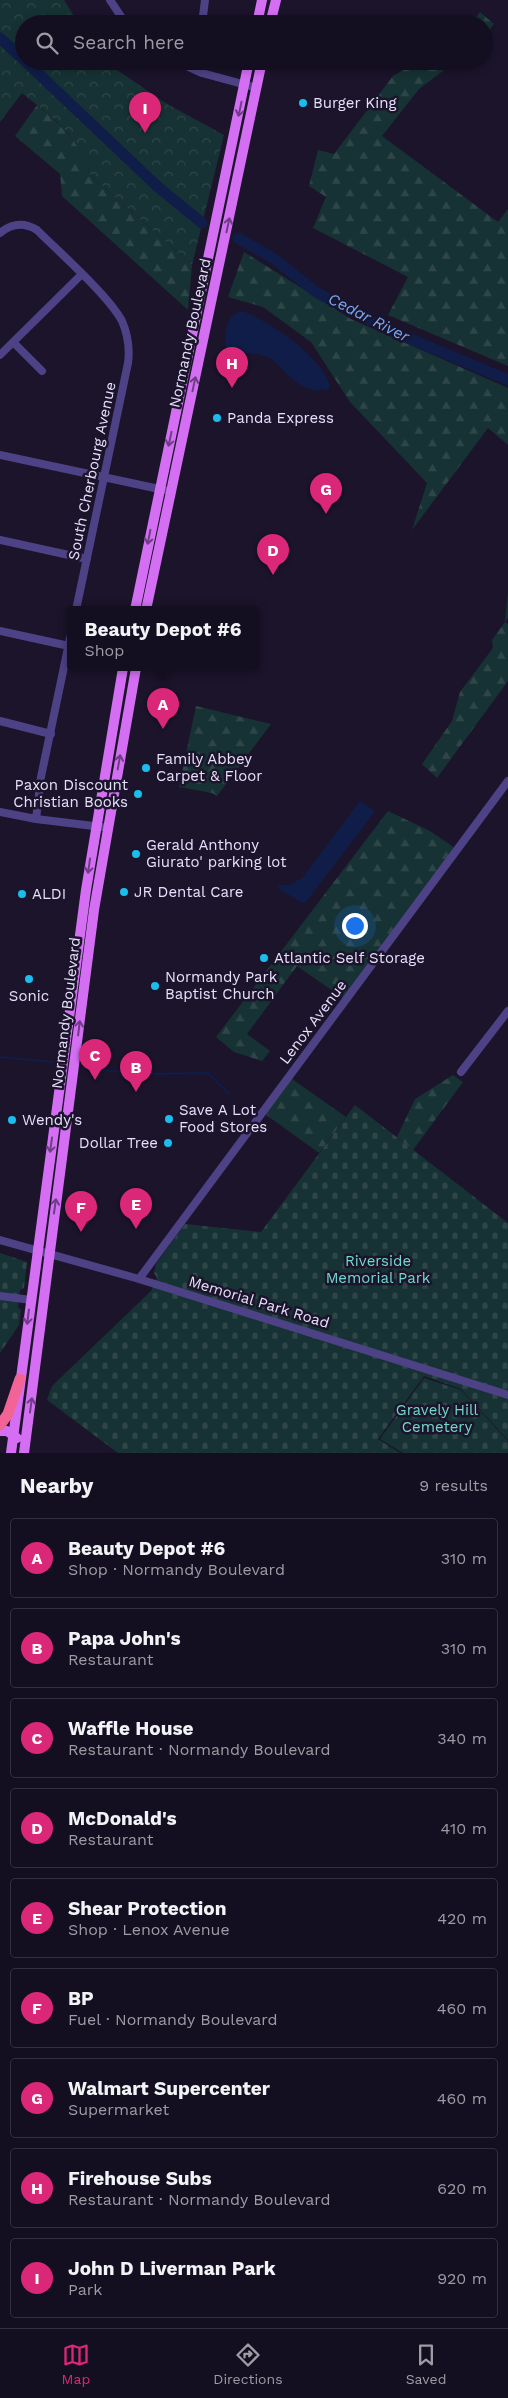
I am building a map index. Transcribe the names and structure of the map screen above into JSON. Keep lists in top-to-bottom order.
{
  "streets": {
    "main road": ["Normandy Boulevard"],
    "street": ["South Cherbourg Avenue", "Lenox Avenue", "Memorial Park Road"]
  },
  "crossings": [
    ["Normandy Boulevard", "Memorial Park Road"],
    ["Lenox Avenue", "Memorial Park Road"]
  ],
  "water": ["Cedar River"],
  "parks": ["Riverside Memorial Park", "Gravely Hill Cemetery"],
  "places": [
    "Burger King",
    "Panda Express",
    "Family Abbey Carpet & Floor",
    "Paxon Discount Christian Books",
    "Gerald Anthony Giurato' parking lot",
    "JR Dental Care",
    "ALDI",
    "Atlantic Self Storage",
    "Sonic",
    "Normandy Park Baptist Church",
    "Save A Lot Food Stores",
    "Wendy's",
    "Dollar Tree"
  ],
  "page": {
    "search": "Search here",
    "pins": [
      "I",
      "H",
      "G",
      "D",
      "A",
      "C",
      "B",
      "E",
      "F"
    ],
    "popup": ["Beauty Depot #6", "Shop"],
    "heading": ["Nearby", "9 results"],
    "list": [
      {
        "mark": "A",
        "name": "Beauty Depot #6",
        "note": "Shop · Normandy Boulevard",
        "value": "310 m"
      },
      {
        "mark": "B",
        "name": "Papa John's",
        "note": "Restaurant",
        "value": "310 m"
      },
      {
        "mark": "C",
        "name": "Waffle House",
        "note": "Restaurant · Normandy Boulevard",
        "value": "340 m"
      },
      {
        "mark": "D",
        "name": "McDonald's",
        "note": "Restaurant",
        "value": "410 m"
      },
      {
        "mark": "E",
        "name": "Shear Protection",
        "note": "Shop · Lenox Avenue",
        "value": "420 m"
      },
      {
        "mark": "F",
        "name": "BP",
        "note": "Fuel · Normandy Boulevard",
        "value": "460 m"
      },
      {
        "mark": "G",
        "name": "Walmart Supercenter",
        "note": "Supermarket",
        "value": "460 m"
      },
      {
        "mark": "H",
        "name": "Firehouse Subs",
        "note": "Restaurant · Normandy Boulevard",
        "value": "620 m"
      },
      {
        "mark": "I",
        "name": "John D Liverman Park",
        "note": "Park",
        "value": "920 m"
      }
    ],
    "nav": ["Map", "Directions", "Saved"]
  }
}
